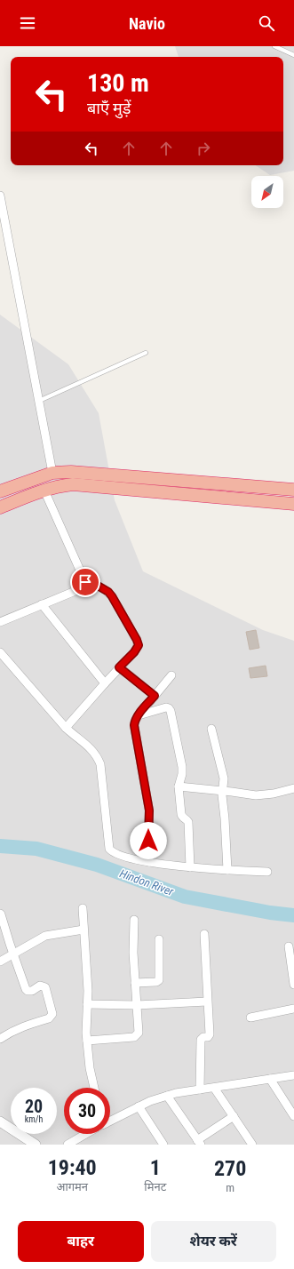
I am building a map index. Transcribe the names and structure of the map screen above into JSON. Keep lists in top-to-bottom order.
{
  "water": ["Hindon River"],
  "north": "bottom left",
  "page": {
    "header": "Navio",
    "turn": ["130 m", "बाएँ मुड़ें"],
    "speed": "20 km/h",
    "limit": "30",
    "eta": [
      "19:40",
      "आगमन",
      "1",
      "मिनट",
      "270",
      "m"
    ],
    "buttons": ["बाहर", "शेयर करें"]
  }
}
